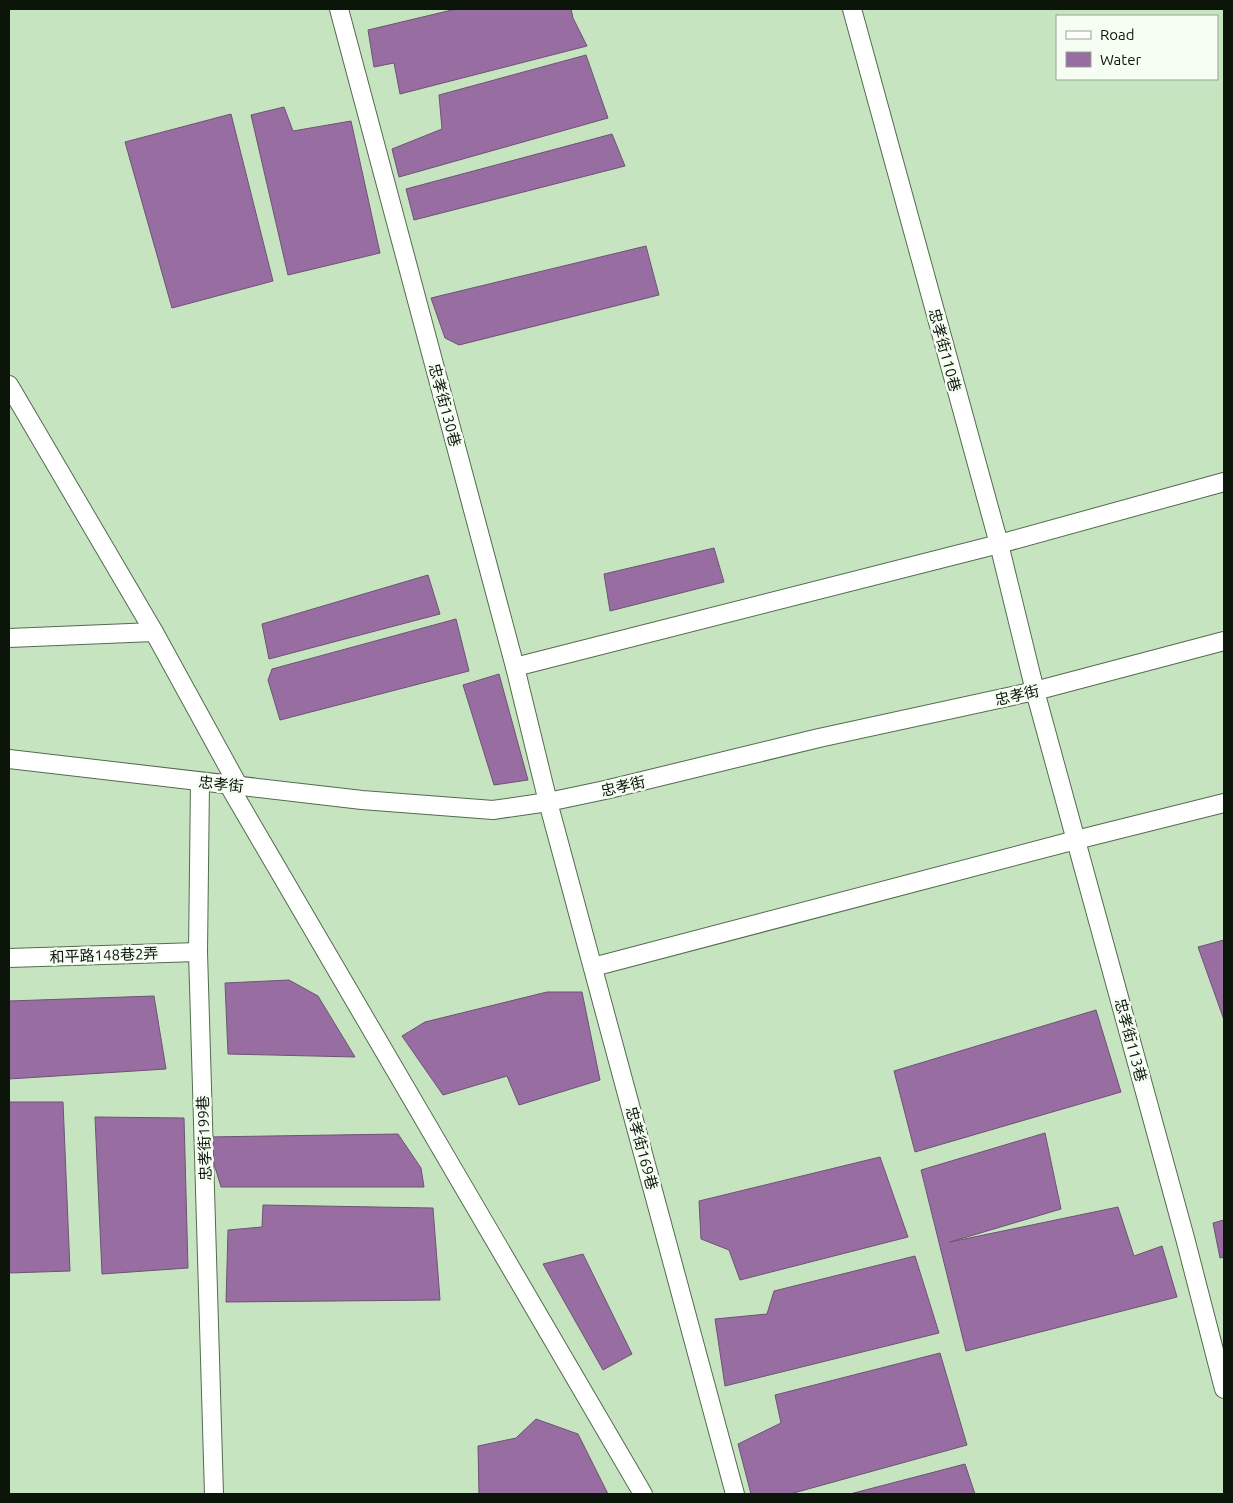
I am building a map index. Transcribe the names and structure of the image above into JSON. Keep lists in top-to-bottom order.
{
  "streets": {
    "street": [
      "忠孝街110巷",
      "忠孝街130巷",
      "忠孝街",
      "和平路148巷2弄",
      "忠孝街113巷",
      "忠孝街199巷",
      "忠孝街169巷"
    ]
  },
  "crossings": [
    ["忠孝街110巷", "忠孝街"],
    ["忠孝街110巷", "忠孝街113巷"],
    ["忠孝街130巷", "忠孝街"],
    ["忠孝街130巷", "忠孝街169巷"],
    ["忠孝街", "忠孝街113巷"],
    ["忠孝街", "忠孝街199巷"],
    ["忠孝街", "忠孝街169巷"],
    ["和平路148巷2弄", "忠孝街199巷"]
  ],
  "legend": ["Road", "Water"]
}
